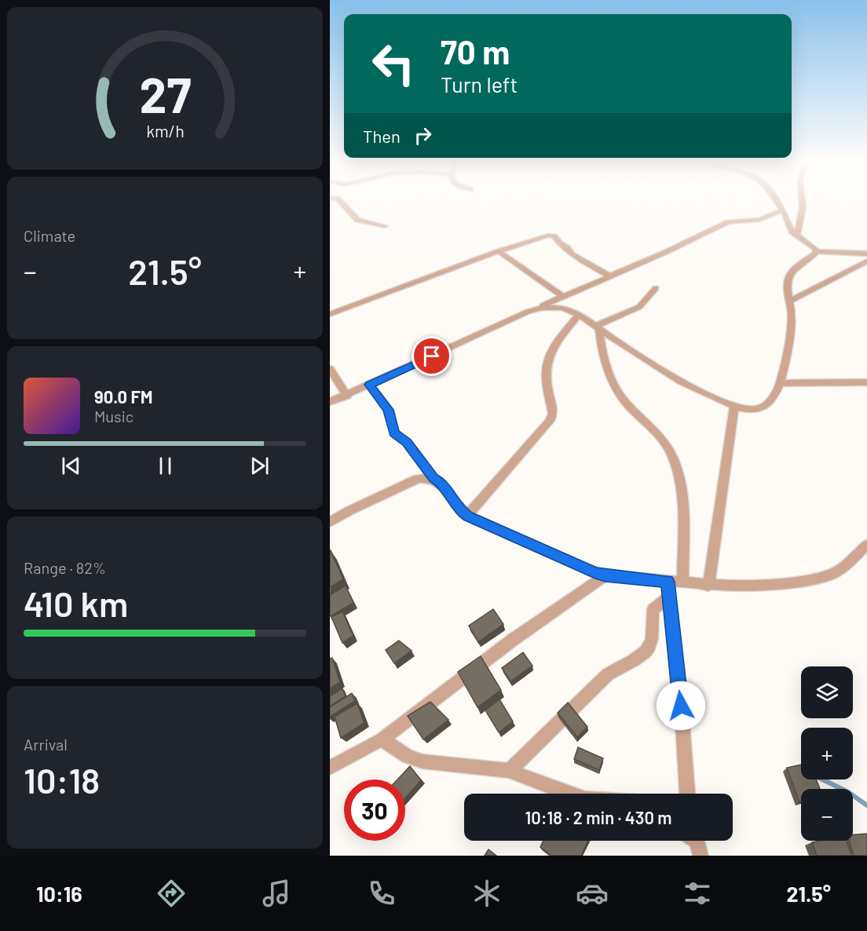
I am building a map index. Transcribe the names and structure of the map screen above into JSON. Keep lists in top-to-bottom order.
{
  "page": {
    "turn": ["70 m", "Turn left"],
    "then": "Then",
    "tile": [
      "Climate",
      ["Range · 82%", "410 km"],
      ["Arrival", "10:18"]
    ],
    "heat": ["−", "21.5°", "+"],
    "song": ["90.0 FM", "Music"],
    "map_buttons": ["+", "−"],
    "limit": "30",
    "trip": "10:18 · 2 min · 430 m",
    "tabs": ["10:16", "21.5°"],
    "gauge": ["27", "km/h"]
  }
}
